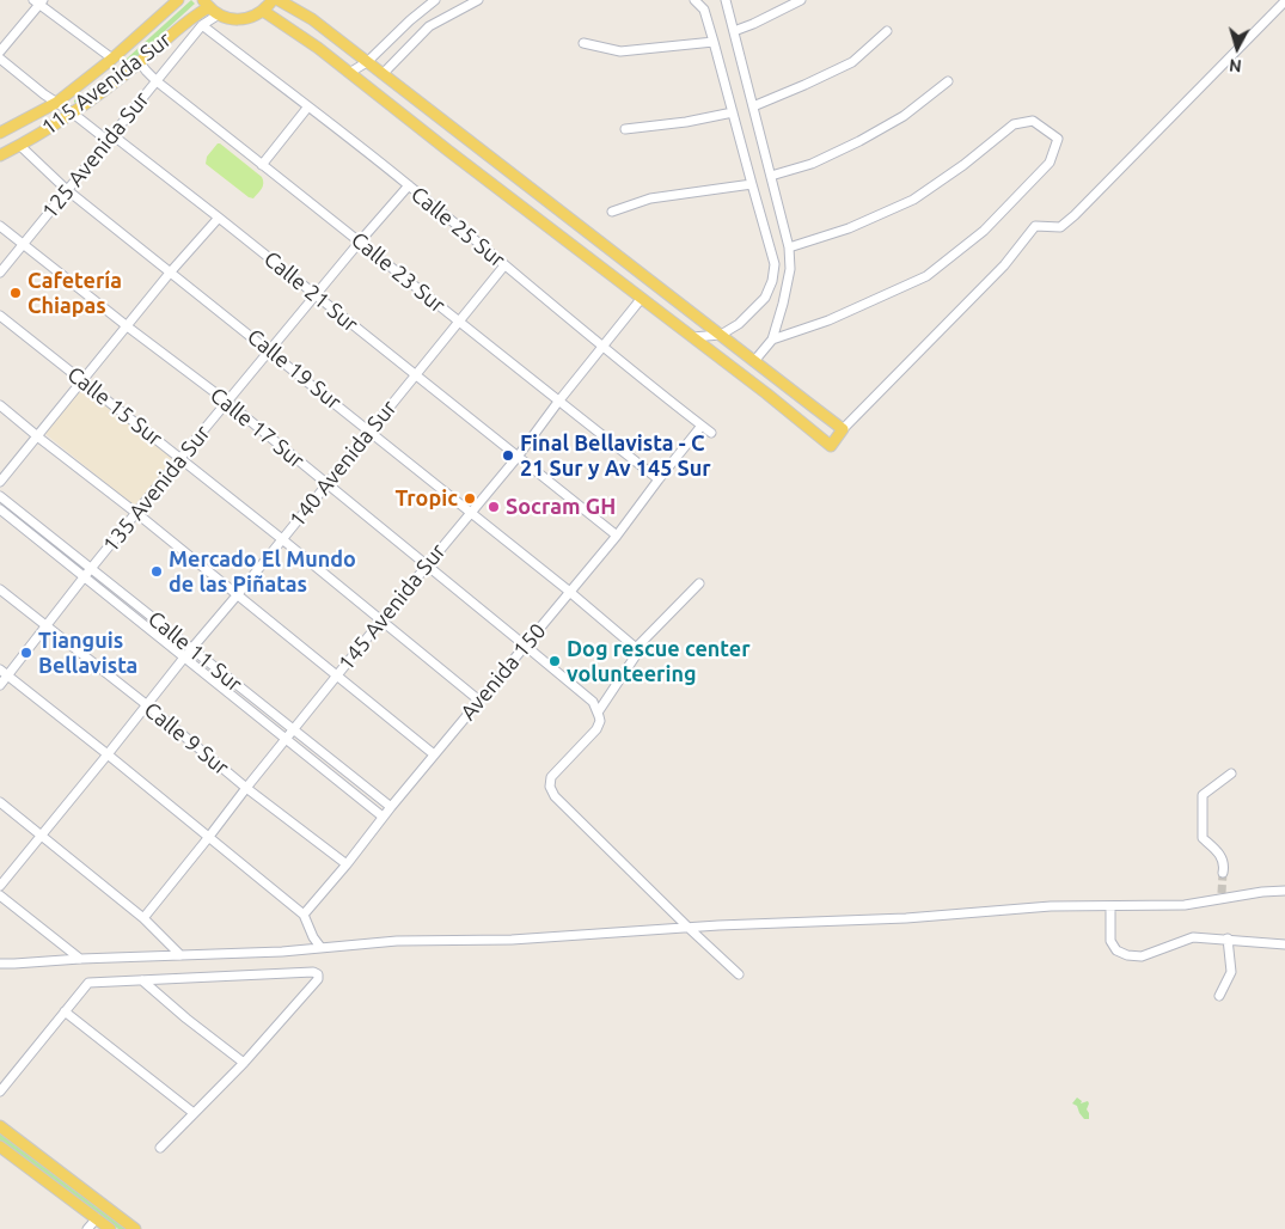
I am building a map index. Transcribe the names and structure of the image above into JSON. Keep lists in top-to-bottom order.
{
  "streets": {
    "main road": ["115 Avenida Sur"],
    "street": [
      "125 Avenida Sur",
      "Calle 25 Sur",
      "Calle 23 Sur",
      "Calle 21 Sur",
      "Calle 19 Sur",
      "Calle 15 Sur",
      "Calle 17 Sur",
      "140 Avenida Sur",
      "135 Avenida Sur",
      "145 Avenida Sur",
      "Calle 11 Sur",
      "Avenida 150",
      "Calle 9 Sur"
    ]
  },
  "crossings": [
    ["115 Avenida Sur", "Calle 23 Sur"],
    ["115 Avenida Sur", "Calle 21 Sur"],
    ["115 Avenida Sur", "Calle 19 Sur"],
    ["125 Avenida Sur", "Calle 25 Sur"],
    ["125 Avenida Sur", "Calle 23 Sur"],
    ["125 Avenida Sur", "Calle 21 Sur"],
    ["125 Avenida Sur", "Calle 19 Sur"],
    ["125 Avenida Sur", "Calle 17 Sur"],
    ["Calle 25 Sur", "140 Avenida Sur"],
    ["Calle 25 Sur", "135 Avenida Sur"],
    ["Calle 25 Sur", "145 Avenida Sur"],
    ["Calle 25 Sur", "Avenida 150"],
    ["Calle 23 Sur", "140 Avenida Sur"],
    ["Calle 23 Sur", "135 Avenida Sur"],
    ["Calle 23 Sur", "145 Avenida Sur"],
    ["Calle 23 Sur", "Avenida 150"],
    ["Calle 21 Sur", "140 Avenida Sur"],
    ["Calle 21 Sur", "135 Avenida Sur"],
    ["Calle 21 Sur", "145 Avenida Sur"],
    ["Calle 21 Sur", "Avenida 150"],
    ["Calle 19 Sur", "140 Avenida Sur"],
    ["Calle 19 Sur", "135 Avenida Sur"],
    ["Calle 19 Sur", "145 Avenida Sur"],
    ["Calle 19 Sur", "Avenida 150"],
    ["Calle 15 Sur", "140 Avenida Sur"],
    ["Calle 15 Sur", "135 Avenida Sur"],
    ["Calle 15 Sur", "145 Avenida Sur"],
    ["Calle 15 Sur", "Avenida 150"],
    ["Calle 17 Sur", "140 Avenida Sur"],
    ["Calle 17 Sur", "135 Avenida Sur"],
    ["Calle 17 Sur", "145 Avenida Sur"],
    ["Calle 17 Sur", "Avenida 150"],
    ["140 Avenida Sur", "Calle 11 Sur"],
    ["140 Avenida Sur", "Calle 9 Sur"],
    ["135 Avenida Sur", "Calle 11 Sur"],
    ["135 Avenida Sur", "Calle 9 Sur"],
    ["145 Avenida Sur", "Calle 11 Sur"],
    ["145 Avenida Sur", "Calle 9 Sur"],
    ["Calle 11 Sur", "Avenida 150"],
    ["Avenida 150", "Calle 9 Sur"]
  ],
  "places": [
    "Cafetería Chiapas",
    "Final Bellavista - C 21 Sur y Av 145 Sur",
    "Tropic",
    "Socram GH",
    "Mercado El Mundo de las Piñatas",
    "Tianguis Bellavista",
    "Dog rescue center volunteering"
  ],
  "north": "bottom"
}
